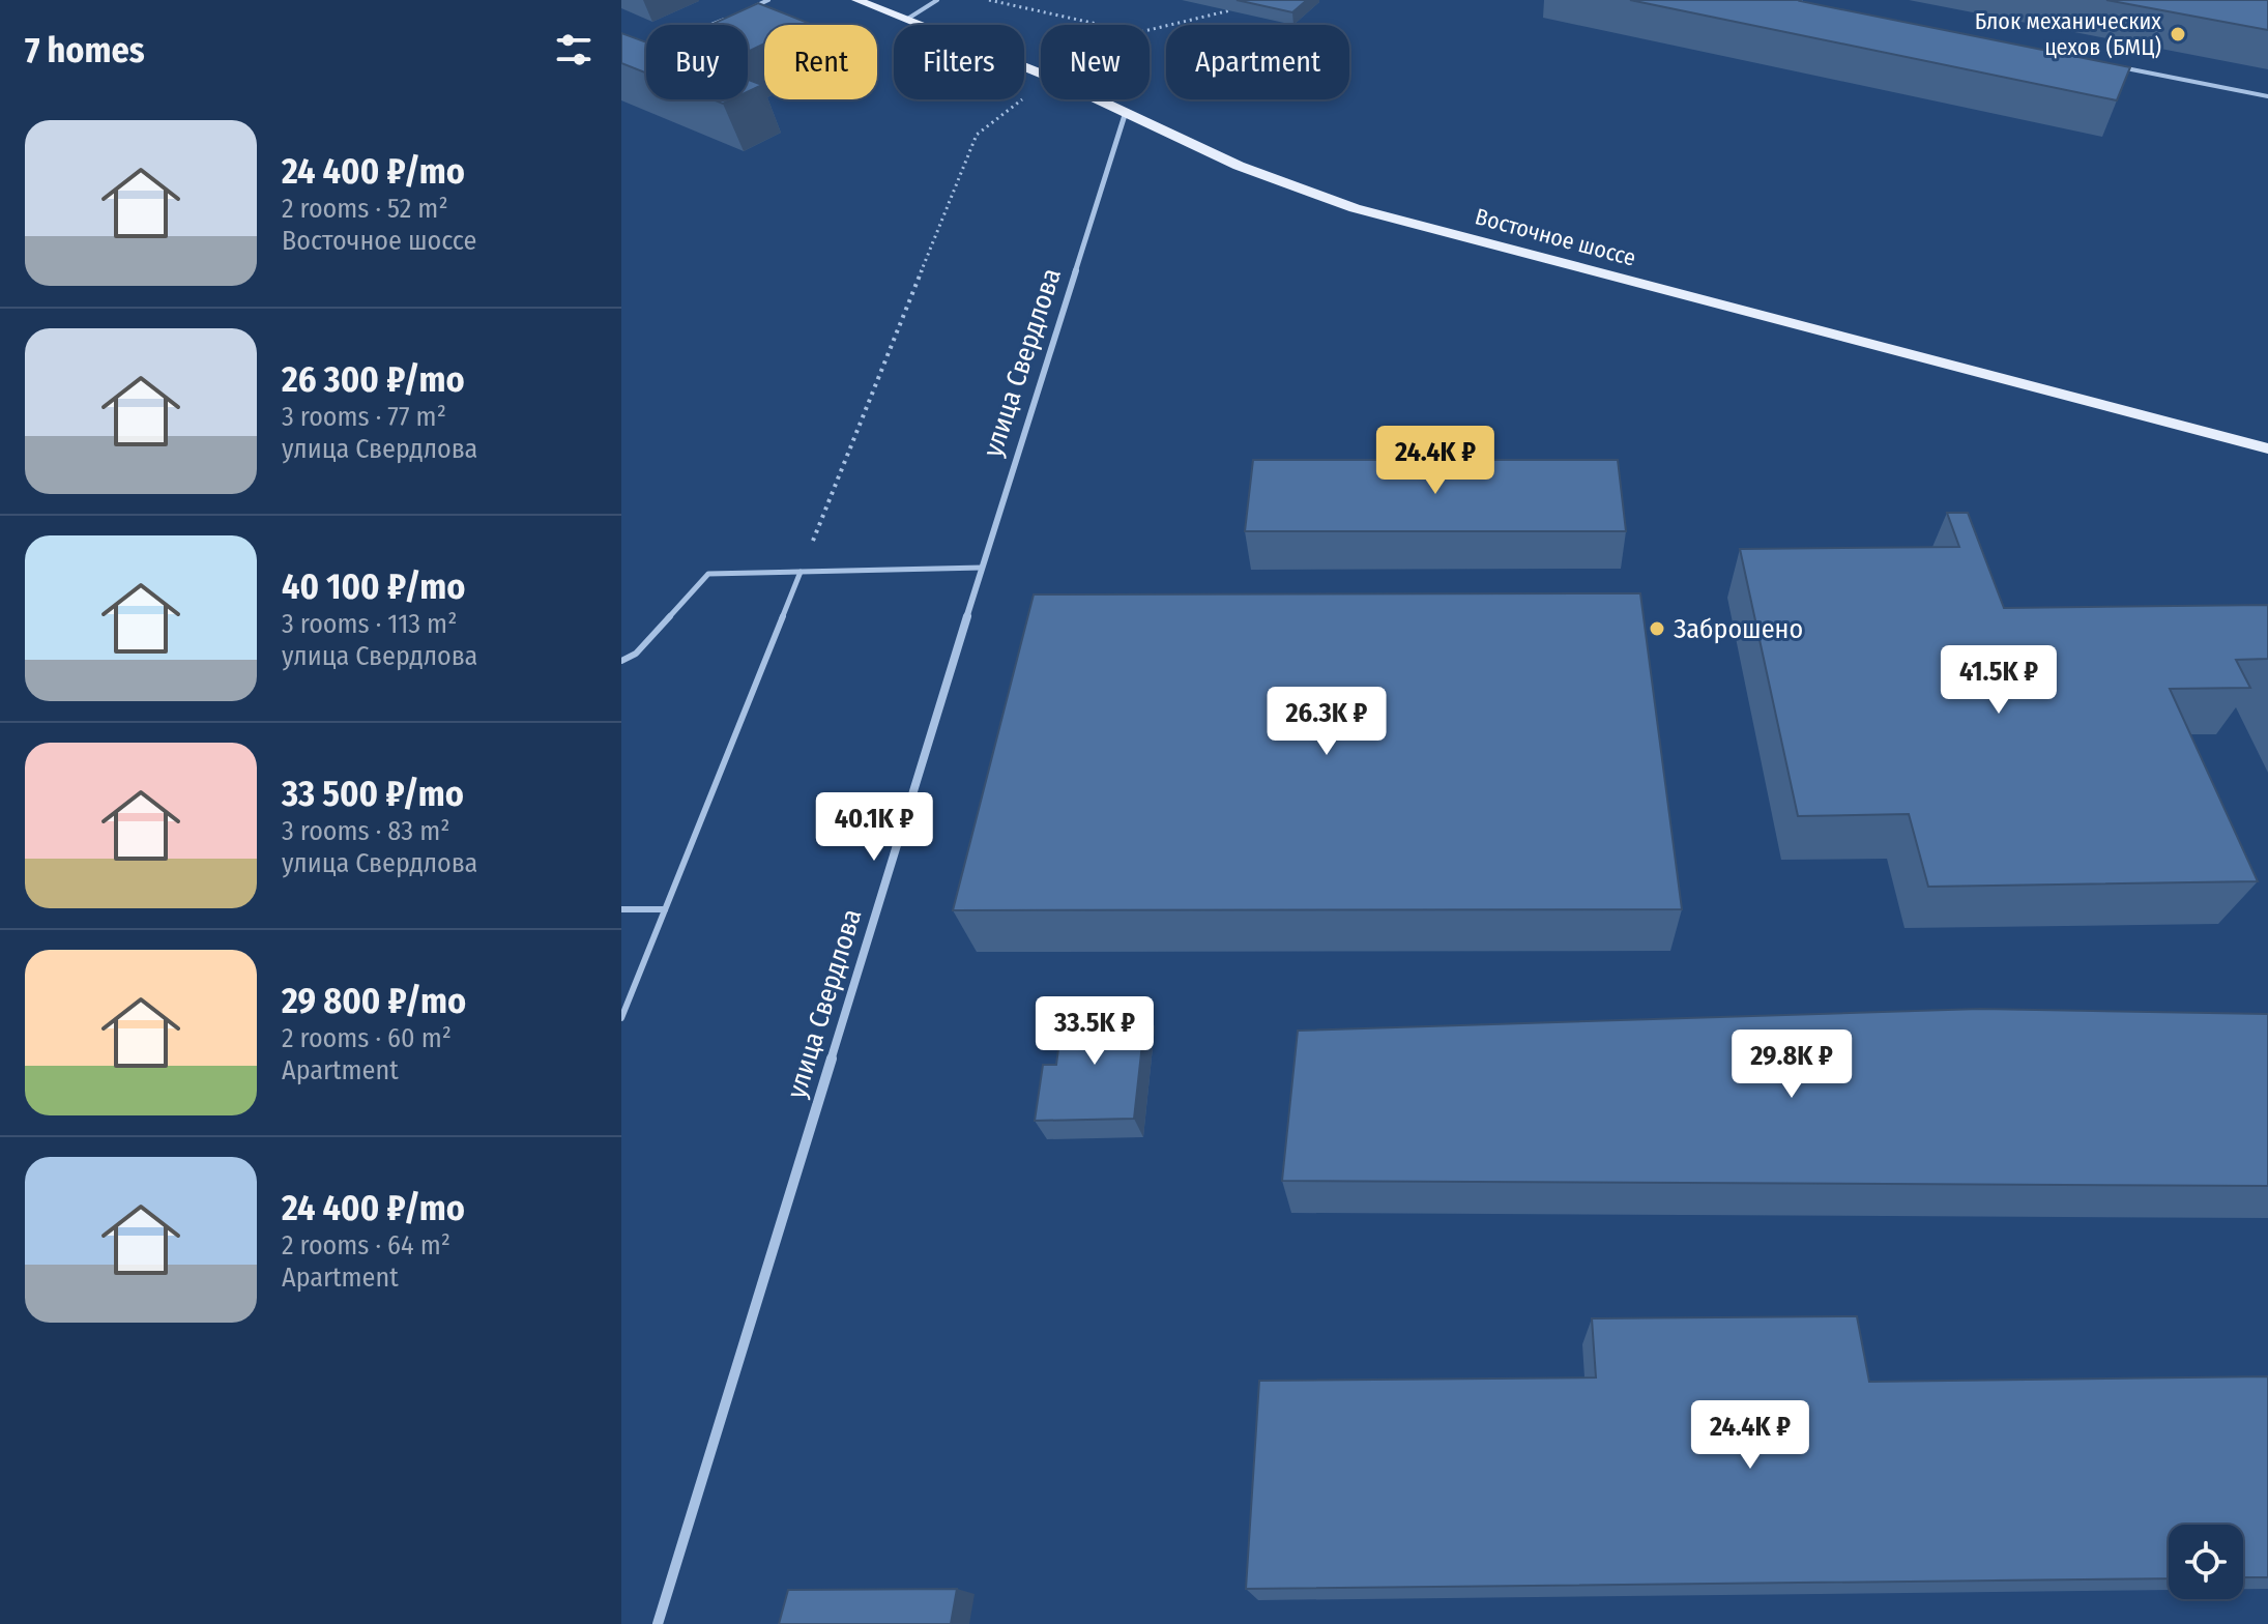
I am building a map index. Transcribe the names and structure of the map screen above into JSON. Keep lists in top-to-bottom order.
{
  "streets": {
    "main road": ["Восточное шоссе"],
    "street": ["улица Свердлова"]
  },
  "crossings": [
    ["Восточное шоссе", "улица Свердлова"]
  ],
  "places": ["Блок механических цехов (БМЦ)", "Заброшено"],
  "page": {
    "heading": "7 homes",
    "chip": [
      "Buy",
      "Rent",
      "Filters",
      "New",
      "Apartment"
    ],
    "list": [
      {
        "name": "24 400 ₽/mo",
        "note": "2 rooms · 52 m² · Восточное шоссе"
      },
      {
        "name": "26 300 ₽/mo",
        "note": "3 rooms · 77 m² · улица Свердлова"
      },
      {
        "name": "40 100 ₽/mo",
        "note": "3 rooms · 113 m² · улица Свердлова"
      },
      {
        "name": "33 500 ₽/mo",
        "note": "3 rooms · 83 m² · улица Свердлова"
      },
      {
        "name": "29 800 ₽/mo",
        "note": "2 rooms · 60 m² · Apartment"
      },
      {
        "name": "24 400 ₽/mo",
        "note": "2 rooms · 64 m² · Apartment"
      }
    ],
    "price": [
      "24.4K ₽",
      "41.5K ₽",
      "26.3K ₽",
      "40.1K ₽",
      "33.5K ₽",
      "29.8K ₽",
      "24.4K ₽"
    ]
  }
}
